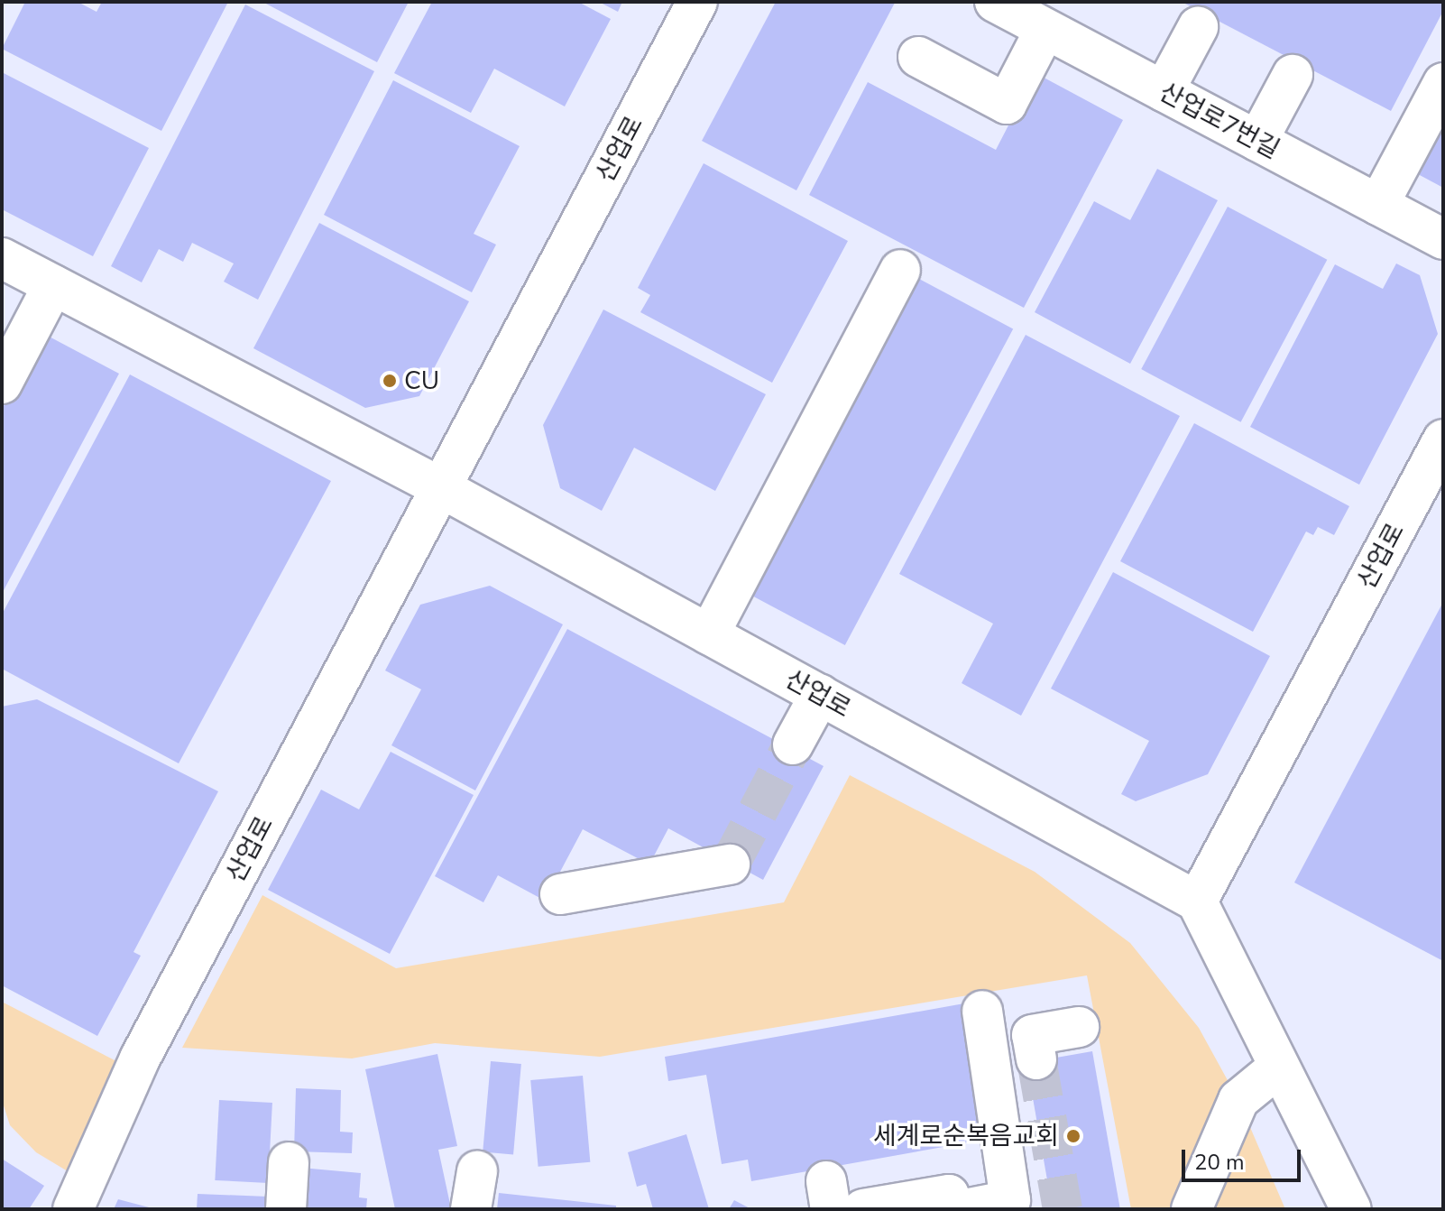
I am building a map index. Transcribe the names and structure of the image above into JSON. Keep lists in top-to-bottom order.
{
  "streets": {
    "street": ["산업로7번길", "산업로"]
  },
  "places": ["CU", "세계로순복음교회"],
  "scale_bar": "20 m"
}
